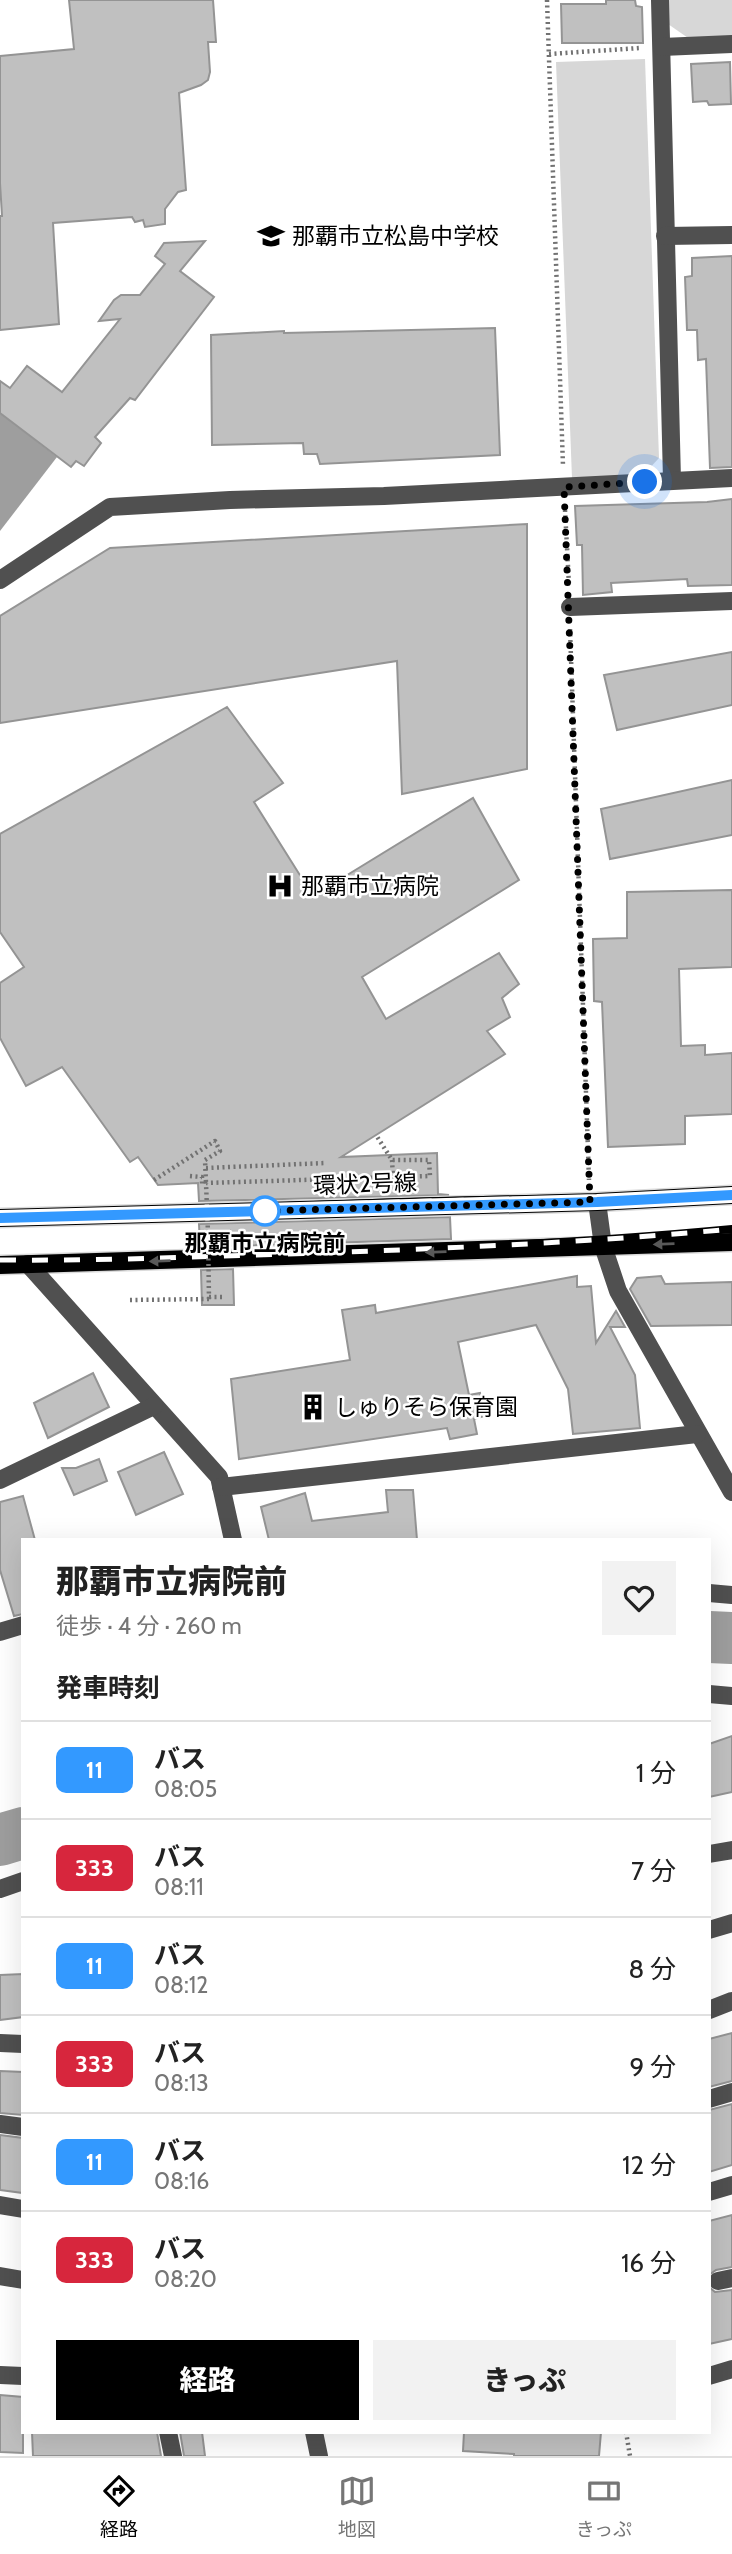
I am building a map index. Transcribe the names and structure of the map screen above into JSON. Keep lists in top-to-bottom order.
{
  "streets": {
    "main road": ["環状2号線"]
  },
  "places": {
    "school or university": ["那覇市立松島中学校"],
    "hospital": ["那覇市立病院"],
    "other": ["那覇市立病院前"],
    "building": ["しゅりそら保育園"]
  },
  "lines": ["bus line 11"],
  "page": {
    "heading": [
      ["那覇市立病院前", "徒歩 · 4 分 · 260 m"],
      "発車時刻"
    ],
    "list": [
      {
        "mark": "11",
        "name": "バス",
        "note": "08:05",
        "value": "1 分"
      },
      {
        "mark": "333",
        "name": "バス",
        "note": "08:11",
        "value": "7 分"
      },
      {
        "mark": "11",
        "name": "バス",
        "note": "08:12",
        "value": "8 分"
      },
      {
        "mark": "333",
        "name": "バス",
        "note": "08:13",
        "value": "9 分"
      },
      {
        "mark": "11",
        "name": "バス",
        "note": "08:16",
        "value": "12 分"
      },
      {
        "mark": "333",
        "name": "バス",
        "note": "08:20",
        "value": "16 分"
      }
    ],
    "buttons": ["経路", "きっぷ"],
    "tabs": ["経路", "地図", "きっぷ"]
  }
}
